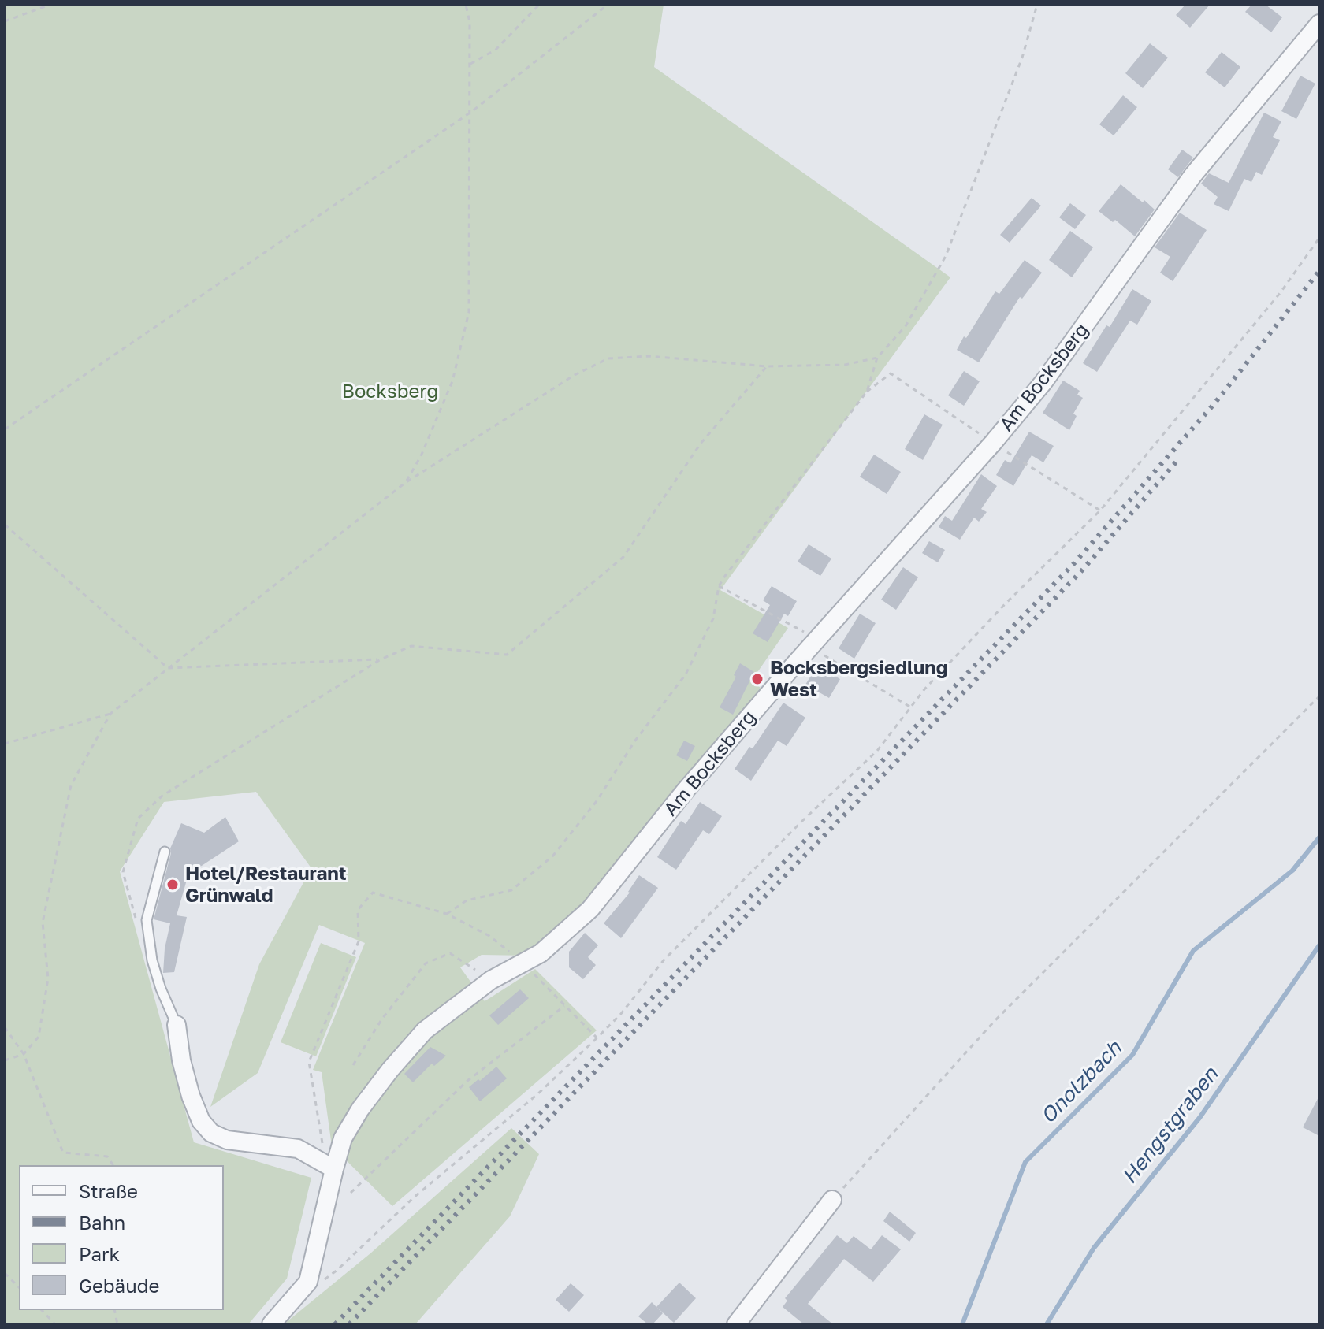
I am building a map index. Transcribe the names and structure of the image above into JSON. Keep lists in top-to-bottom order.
{
  "streets": {
    "street": ["Am Bocksberg"]
  },
  "water": ["Onolzbach", "Hengstgraben"],
  "parks": ["Bocksberg"],
  "places": ["Bocksbergsiedlung West", "Hotel/Restaurant Grünwald"],
  "legend": [
    "Straße",
    "Bahn",
    "Park",
    "Gebäude"
  ]
}
